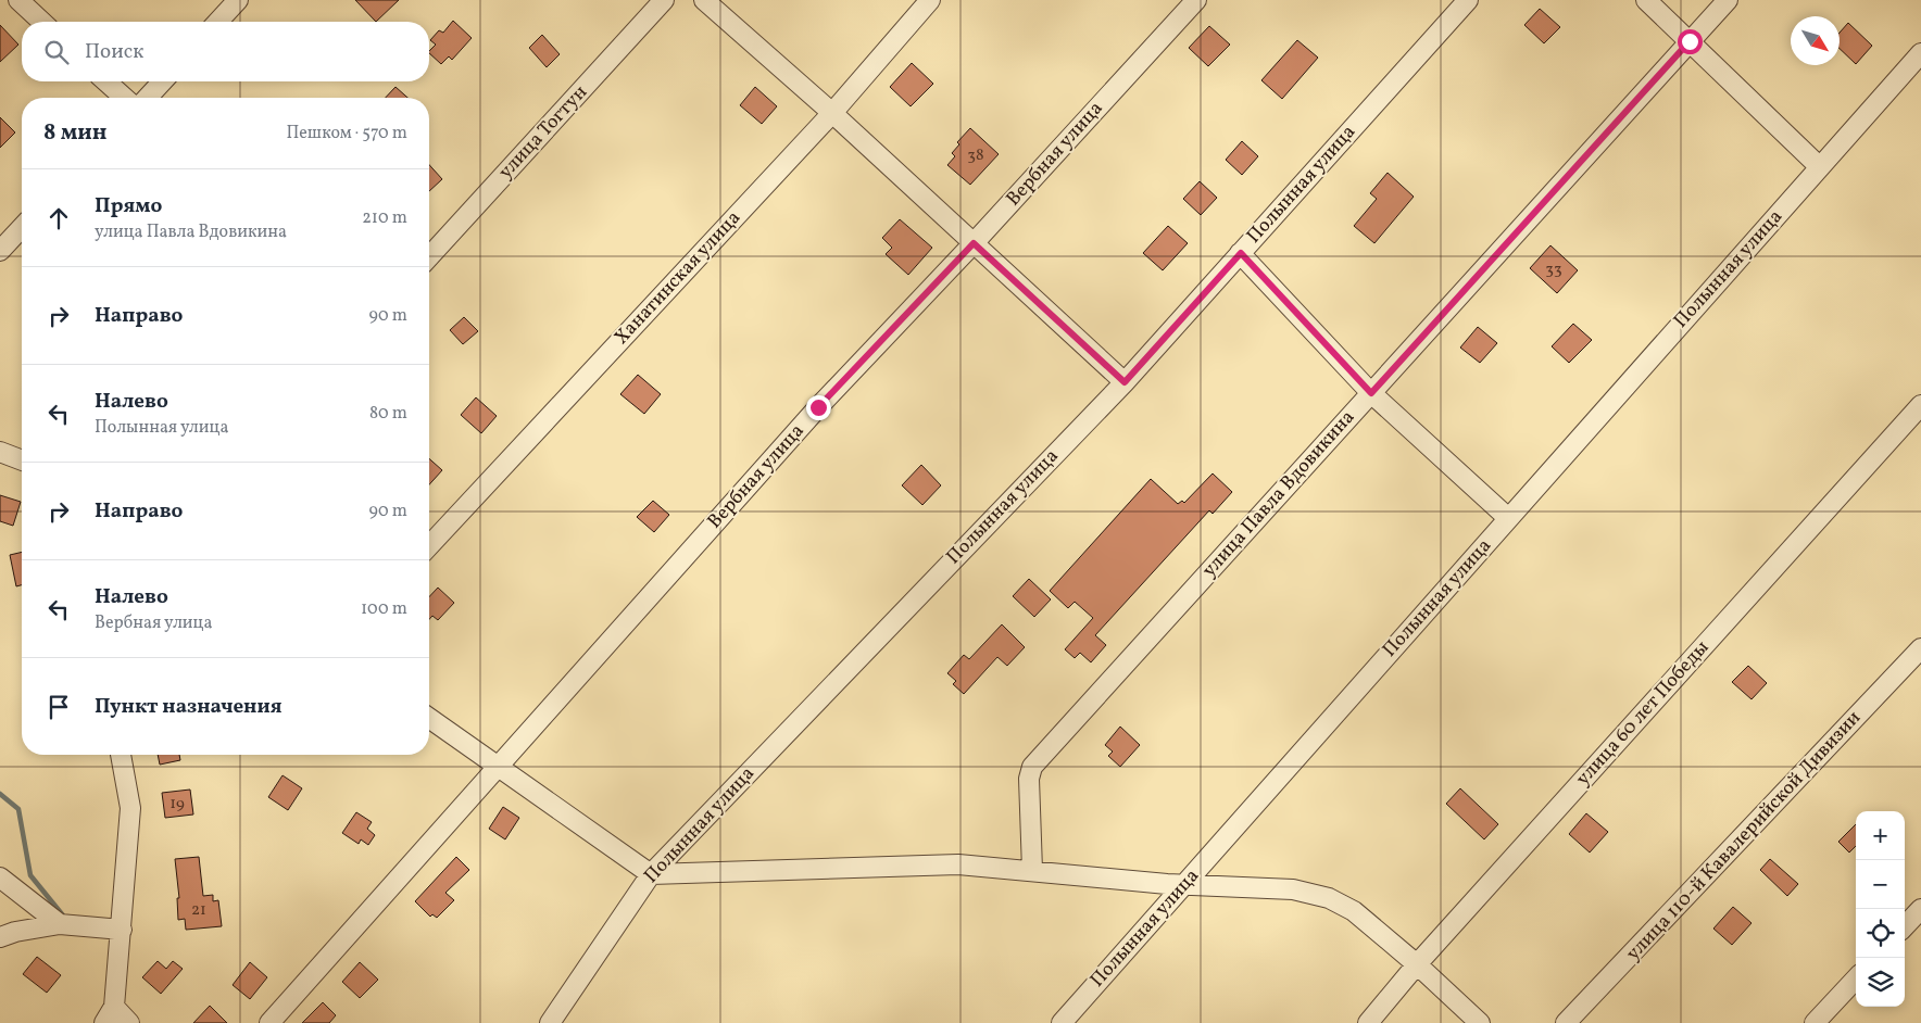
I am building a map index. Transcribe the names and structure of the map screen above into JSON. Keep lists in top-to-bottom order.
{
  "streets": {
    "street": [
      "улица Тогтун",
      "Вербная улица",
      "Полынная улица",
      "Ханатинская улица",
      "улица Павла Вдовикина",
      "улица 60 лет Победы",
      "улица 110-й Кавалерийской Дивизии"
    ]
  },
  "house_numbers": [
    "38",
    "33",
    "19",
    "21"
  ],
  "north": "bottom right",
  "page": {
    "search": "Поиск",
    "heading": ["8 мин", "Пешком · 570 m"],
    "list": [
      ["Прямо", "улица Павла Вдовикина", "210 m"],
      ["Направо", "90 m"],
      ["Налево", "Полынная улица", "80 m"],
      ["Направо", "90 m"],
      ["Налево", "Вербная улица", "100 m"],
      "Пункт назначения"
    ],
    "map_buttons": ["+", "−"]
  }
}
